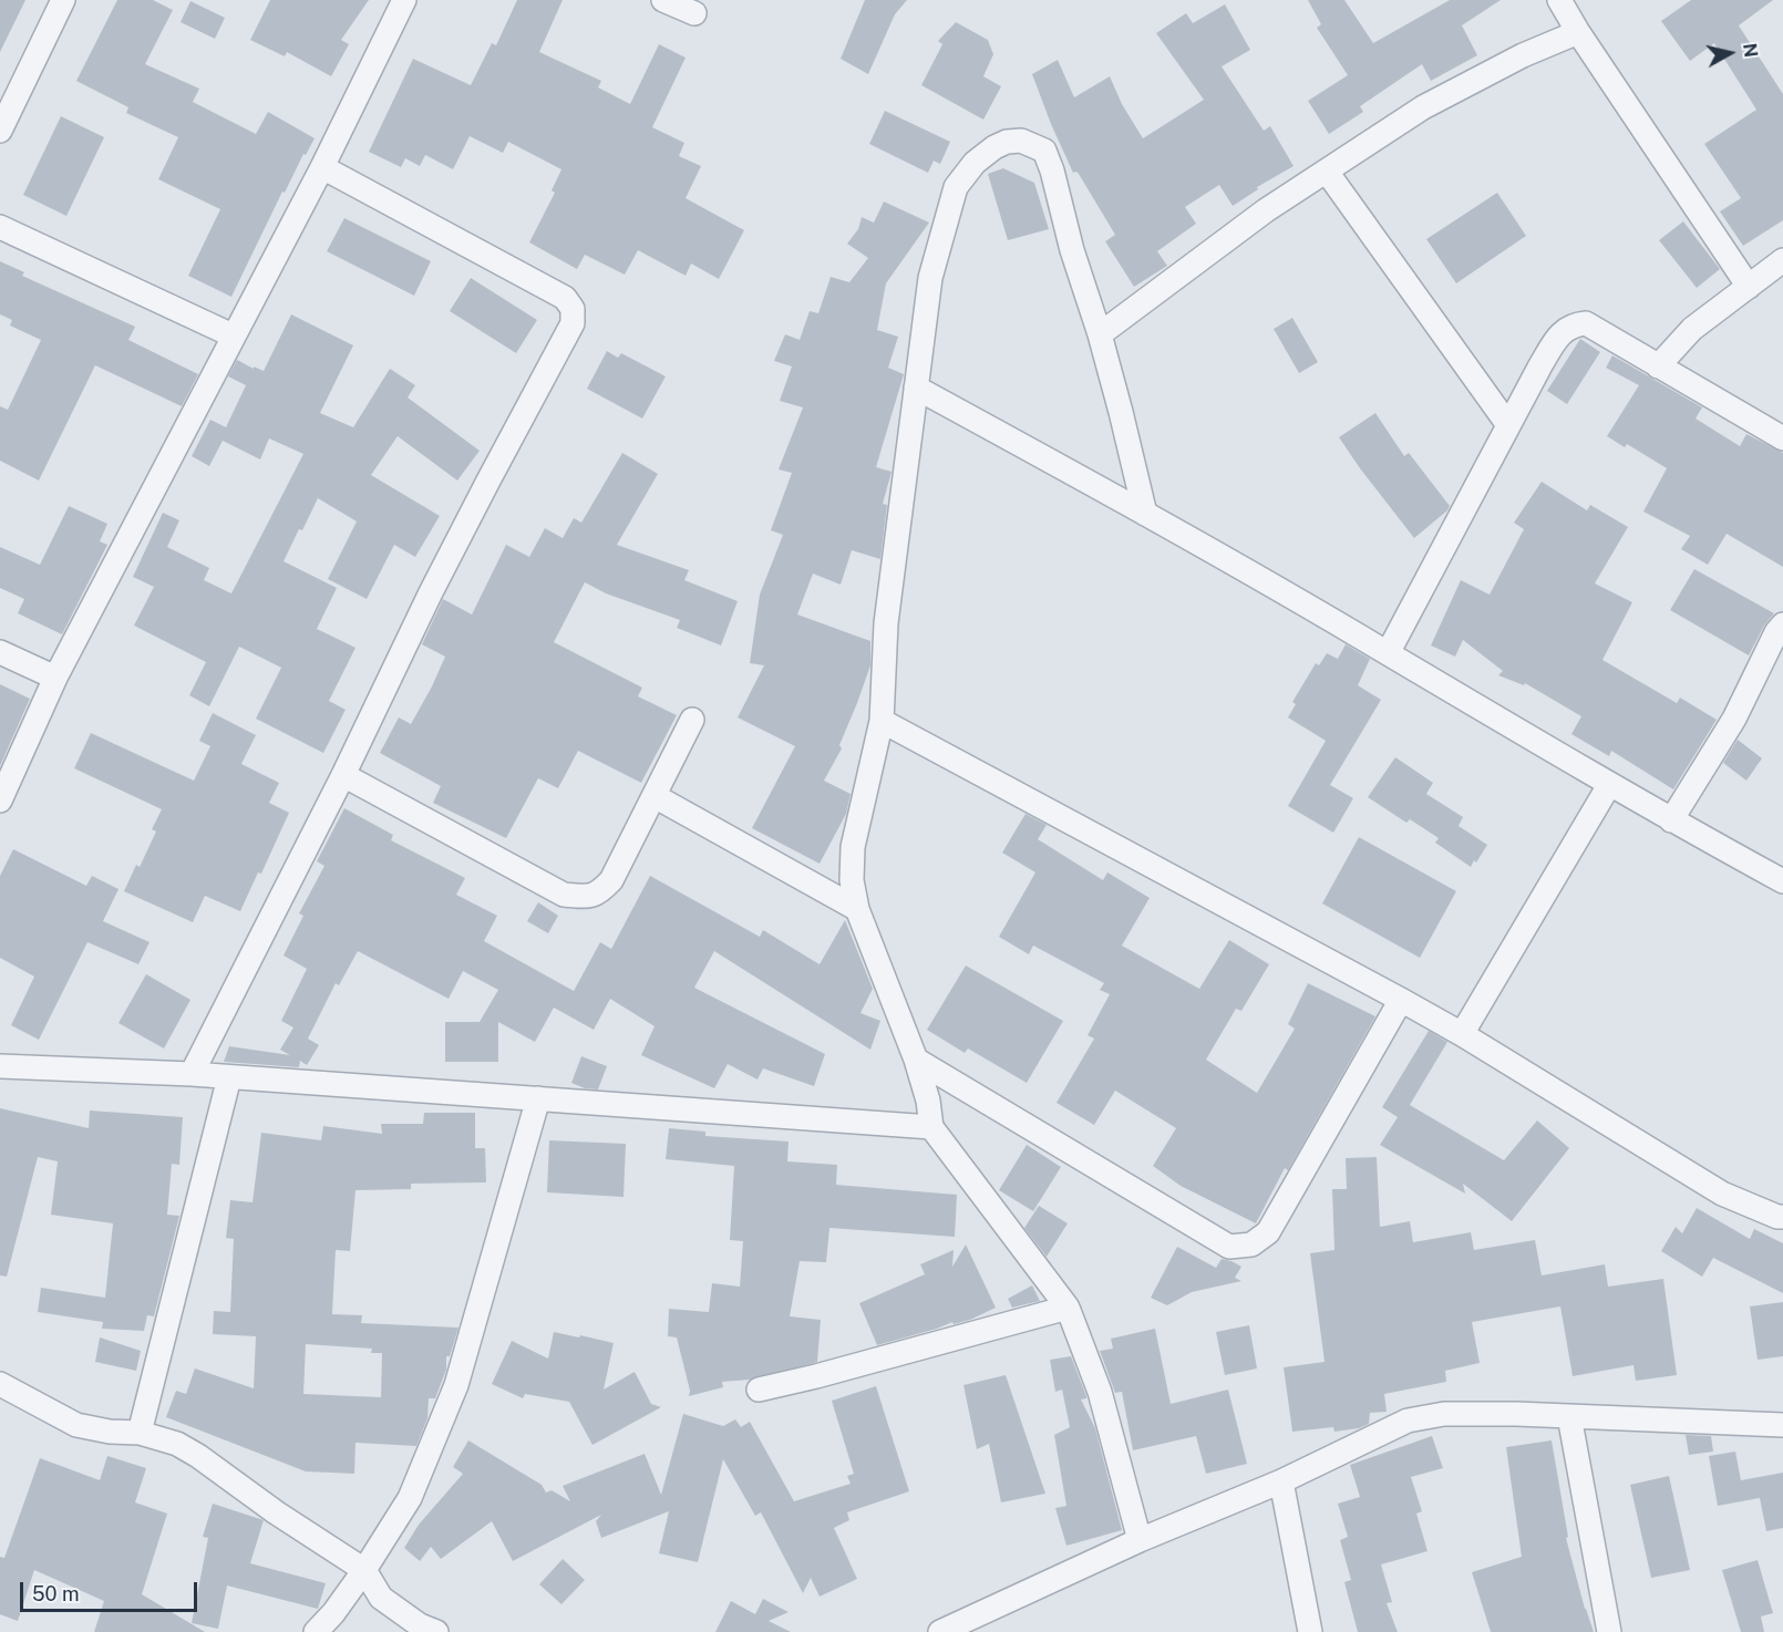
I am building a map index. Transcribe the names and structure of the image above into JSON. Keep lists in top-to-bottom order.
{
  "scale_bar": "50 m",
  "north": "right"
}
